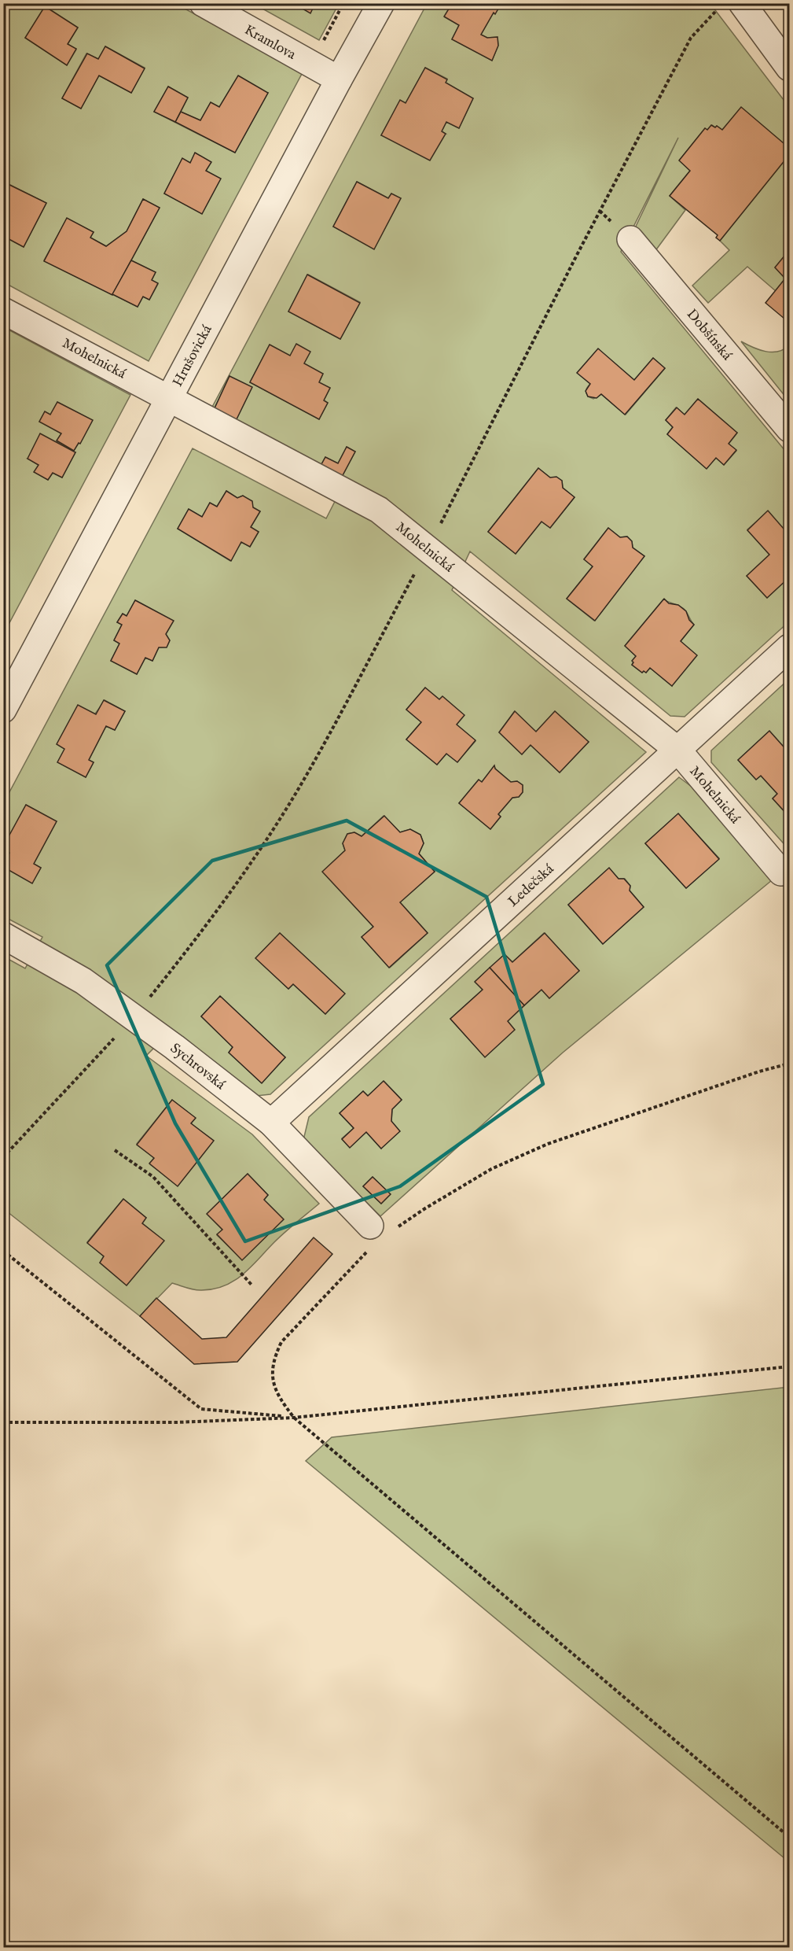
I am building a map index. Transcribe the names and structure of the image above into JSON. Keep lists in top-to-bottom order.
{
  "streets": {
    "street": [
      "Kramlova",
      "Dobšínská",
      "Hrušovická",
      "Mohelnická",
      "Ledečská",
      "Sychrovská"
    ]
  },
  "crossings": [
    ["Kramlova", "Hrušovická"],
    ["Hrušovická", "Mohelnická"],
    ["Mohelnická", "Ledečská"],
    ["Ledečská", "Sychrovská"]
  ]
}
